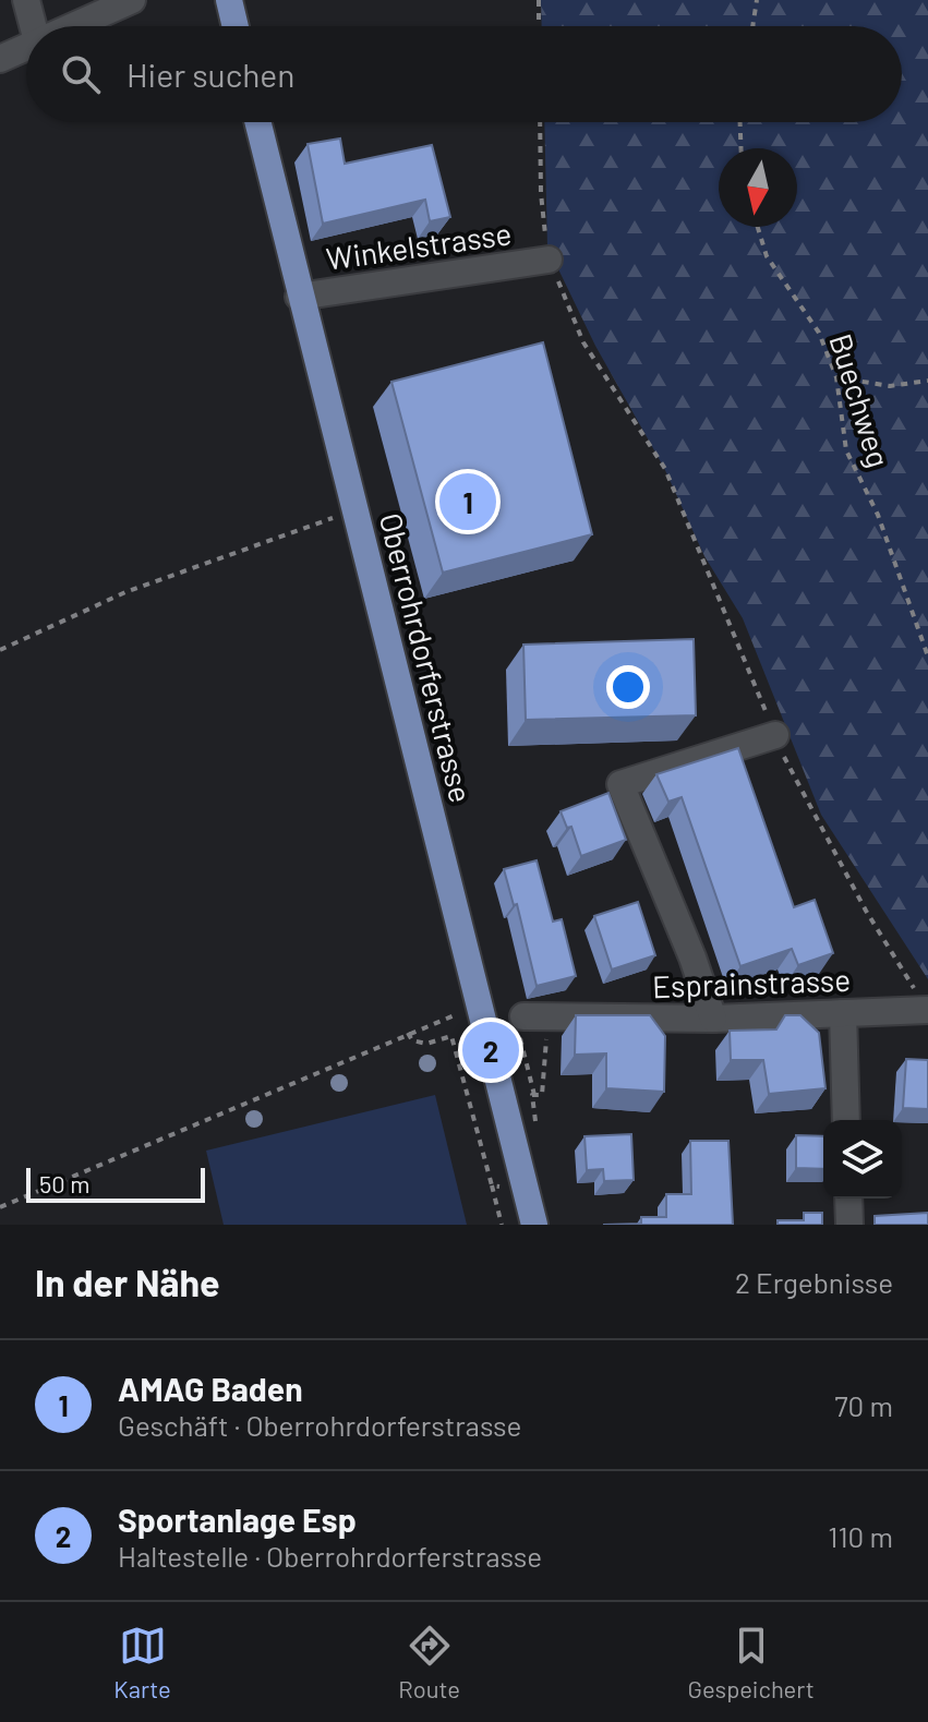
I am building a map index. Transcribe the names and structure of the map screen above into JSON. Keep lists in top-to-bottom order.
{
  "streets": {
    "main road": ["Oberrohrdorferstrasse"],
    "street": ["Winkelstrasse", "Esprainstrasse"],
    "path": ["Buechweg"]
  },
  "crossings": [
    ["Winkelstrasse", "Oberrohrdorferstrasse"]
  ],
  "scale_bar": "50 m",
  "north": "bottom",
  "page": {
    "search": "Hier suchen",
    "pins": ["1", "2"],
    "scale": "50 m",
    "heading": ["In der Nähe", "2 Ergebnisse"],
    "list": [
      {
        "mark": "1",
        "name": "AMAG Baden",
        "note": "Geschäft · Oberrohrdorferstrasse",
        "value": "70 m"
      },
      {
        "mark": "2",
        "name": "Sportanlage Esp",
        "note": "Haltestelle · Oberrohrdorferstrasse",
        "value": "110 m"
      }
    ],
    "nav": ["Karte", "Route", "Gespeichert"]
  }
}
